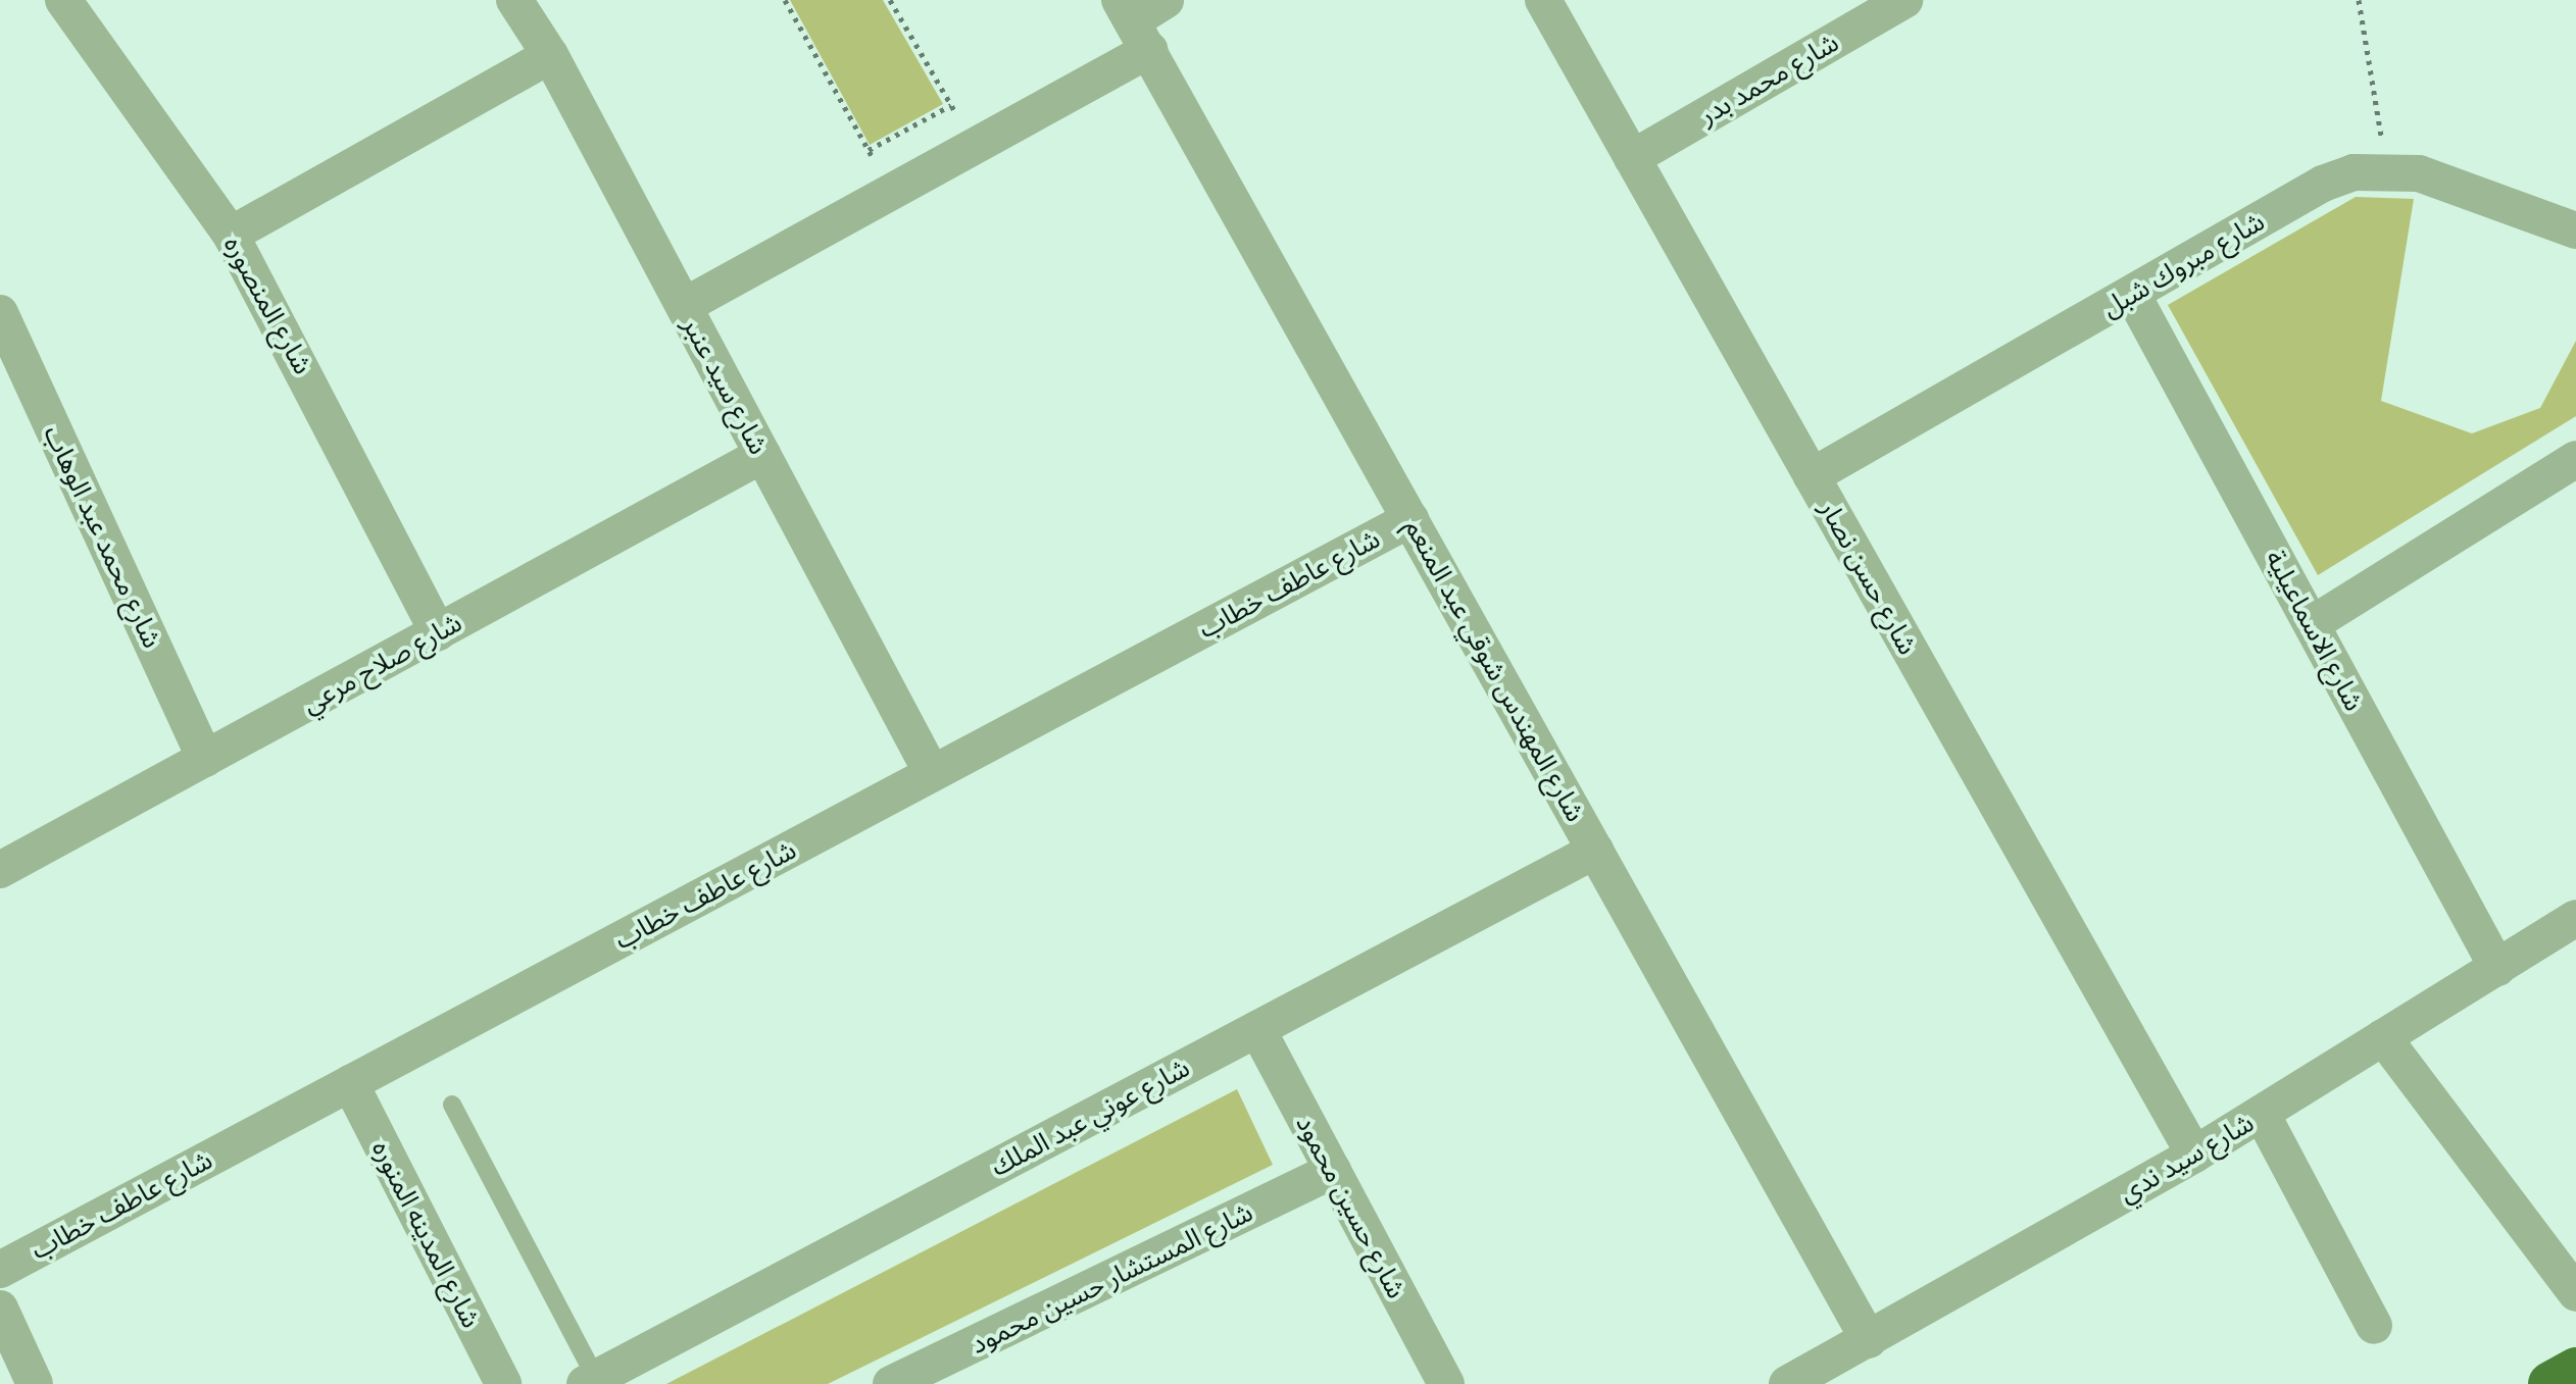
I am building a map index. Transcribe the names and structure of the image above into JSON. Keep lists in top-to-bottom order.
{
  "streets": {
    "street": [
      "شارع محمد بدر",
      "شارع مبروك شبل",
      "شارع المنصوره",
      "شارع سيد عنبر",
      "شارع محمد عبد الوهاب",
      "شارع حسن نصار",
      "شارع عاطف خطاب",
      "شارع الاسماعيلية",
      "شارع صلاح مرعي",
      "شارع المهندس شوقي عبد المنعم",
      "شارع عوني عبد الملك",
      "شارع سيد ندي",
      "شارع حسين محمود",
      "شارع المدينه المنوره",
      "شارع المستشار حسين محمود"
    ]
  },
  "crossings": [
    ["شارع محمد بدر", "شارع حسن نصار"],
    ["شارع مبروك شبل", "شارع حسن نصار"],
    ["شارع مبروك شبل", "شارع الاسماعيلية"],
    ["شارع المنصوره", "شارع صلاح مرعي"],
    ["شارع سيد عنبر", "شارع عاطف خطاب"],
    ["شارع سيد عنبر", "شارع صلاح مرعي"],
    ["شارع محمد عبد الوهاب", "شارع صلاح مرعي"],
    ["شارع حسن نصار", "شارع سيد ندي"],
    ["شارع عاطف خطاب", "شارع المهندس شوقي عبد المنعم"],
    ["شارع عاطف خطاب", "شارع المدينه المنوره"],
    ["شارع الاسماعيلية", "شارع سيد ندي"],
    ["شارع المهندس شوقي عبد المنعم", "شارع عوني عبد الملك"],
    ["شارع المهندس شوقي عبد المنعم", "شارع سيد ندي"],
    ["شارع عوني عبد الملك", "شارع حسين محمود"],
    ["شارع حسين محمود", "شارع المستشار حسين محمود"]
  ]
}
